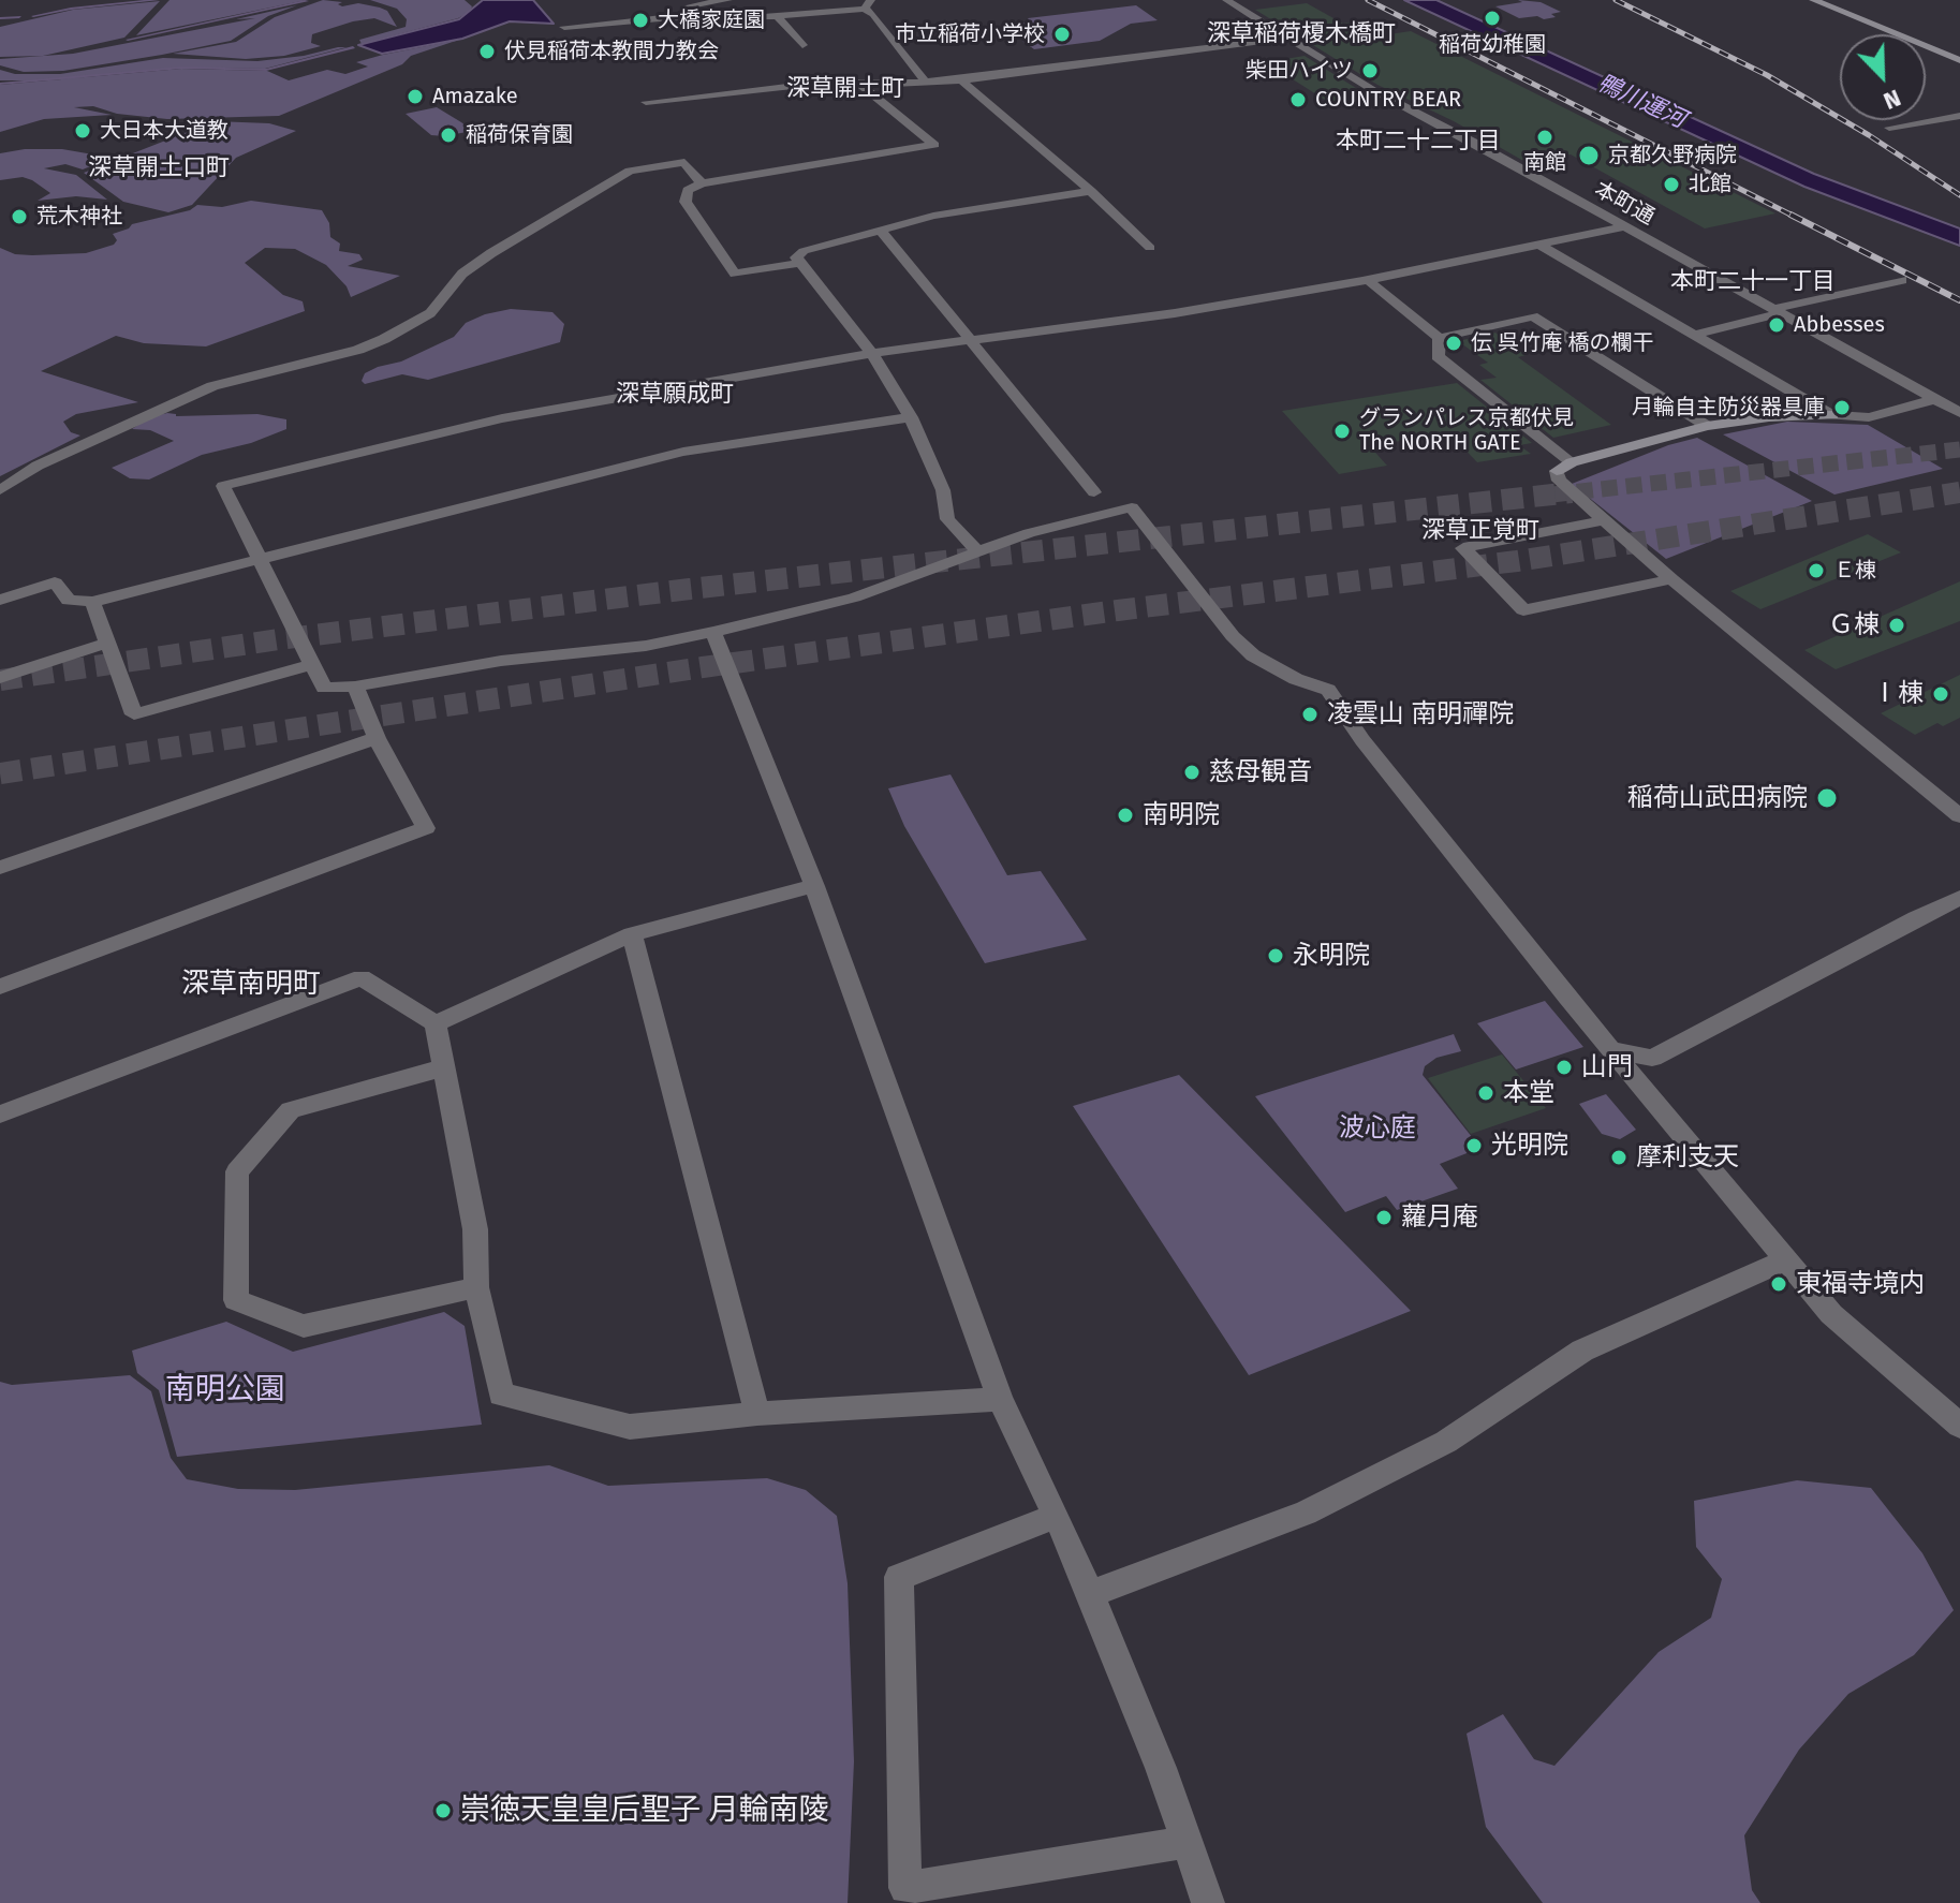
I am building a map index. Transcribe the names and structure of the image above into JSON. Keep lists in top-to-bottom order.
{
  "streets": {
    "street": ["本町通"]
  },
  "districts": [
    "深草稲荷榎木橋町",
    "深草開土町",
    "本町二十二丁目",
    "深草開土口町",
    "本町二十一丁目",
    "深草願成町",
    "深草正覚町",
    "深草南明町"
  ],
  "water": ["鴨川運河"],
  "parks": ["波心庭", "南明公園"],
  "places": [
    "稲荷幼稚園",
    "大橋家庭園",
    "市立稲荷小学校",
    "伏見稲荷本教間力教会",
    "柴田ハイツ",
    "Amazake",
    "COUNTRY BEAR",
    "大日本大道教",
    "稲荷保育園",
    "南館",
    "京都久野病院",
    "北館",
    "荒木神社",
    "Abbesses",
    "伝 呉竹庵 橋の欄干",
    "月輪自主防災器具庫",
    "グランパレス京都伏見 The NORTH GATE",
    "Ｅ棟",
    "Ｇ棟",
    "Ⅰ棟",
    "凌雲山 南明禪院",
    "慈母観音",
    "稲荷山武田病院",
    "南明院",
    "永明院",
    "山門",
    "本堂",
    "光明院",
    "摩利支天",
    "蘿月庵",
    "東福寺境内",
    "崇徳天皇皇后聖子 月輪南陵"
  ],
  "north": "bottom right"
}
